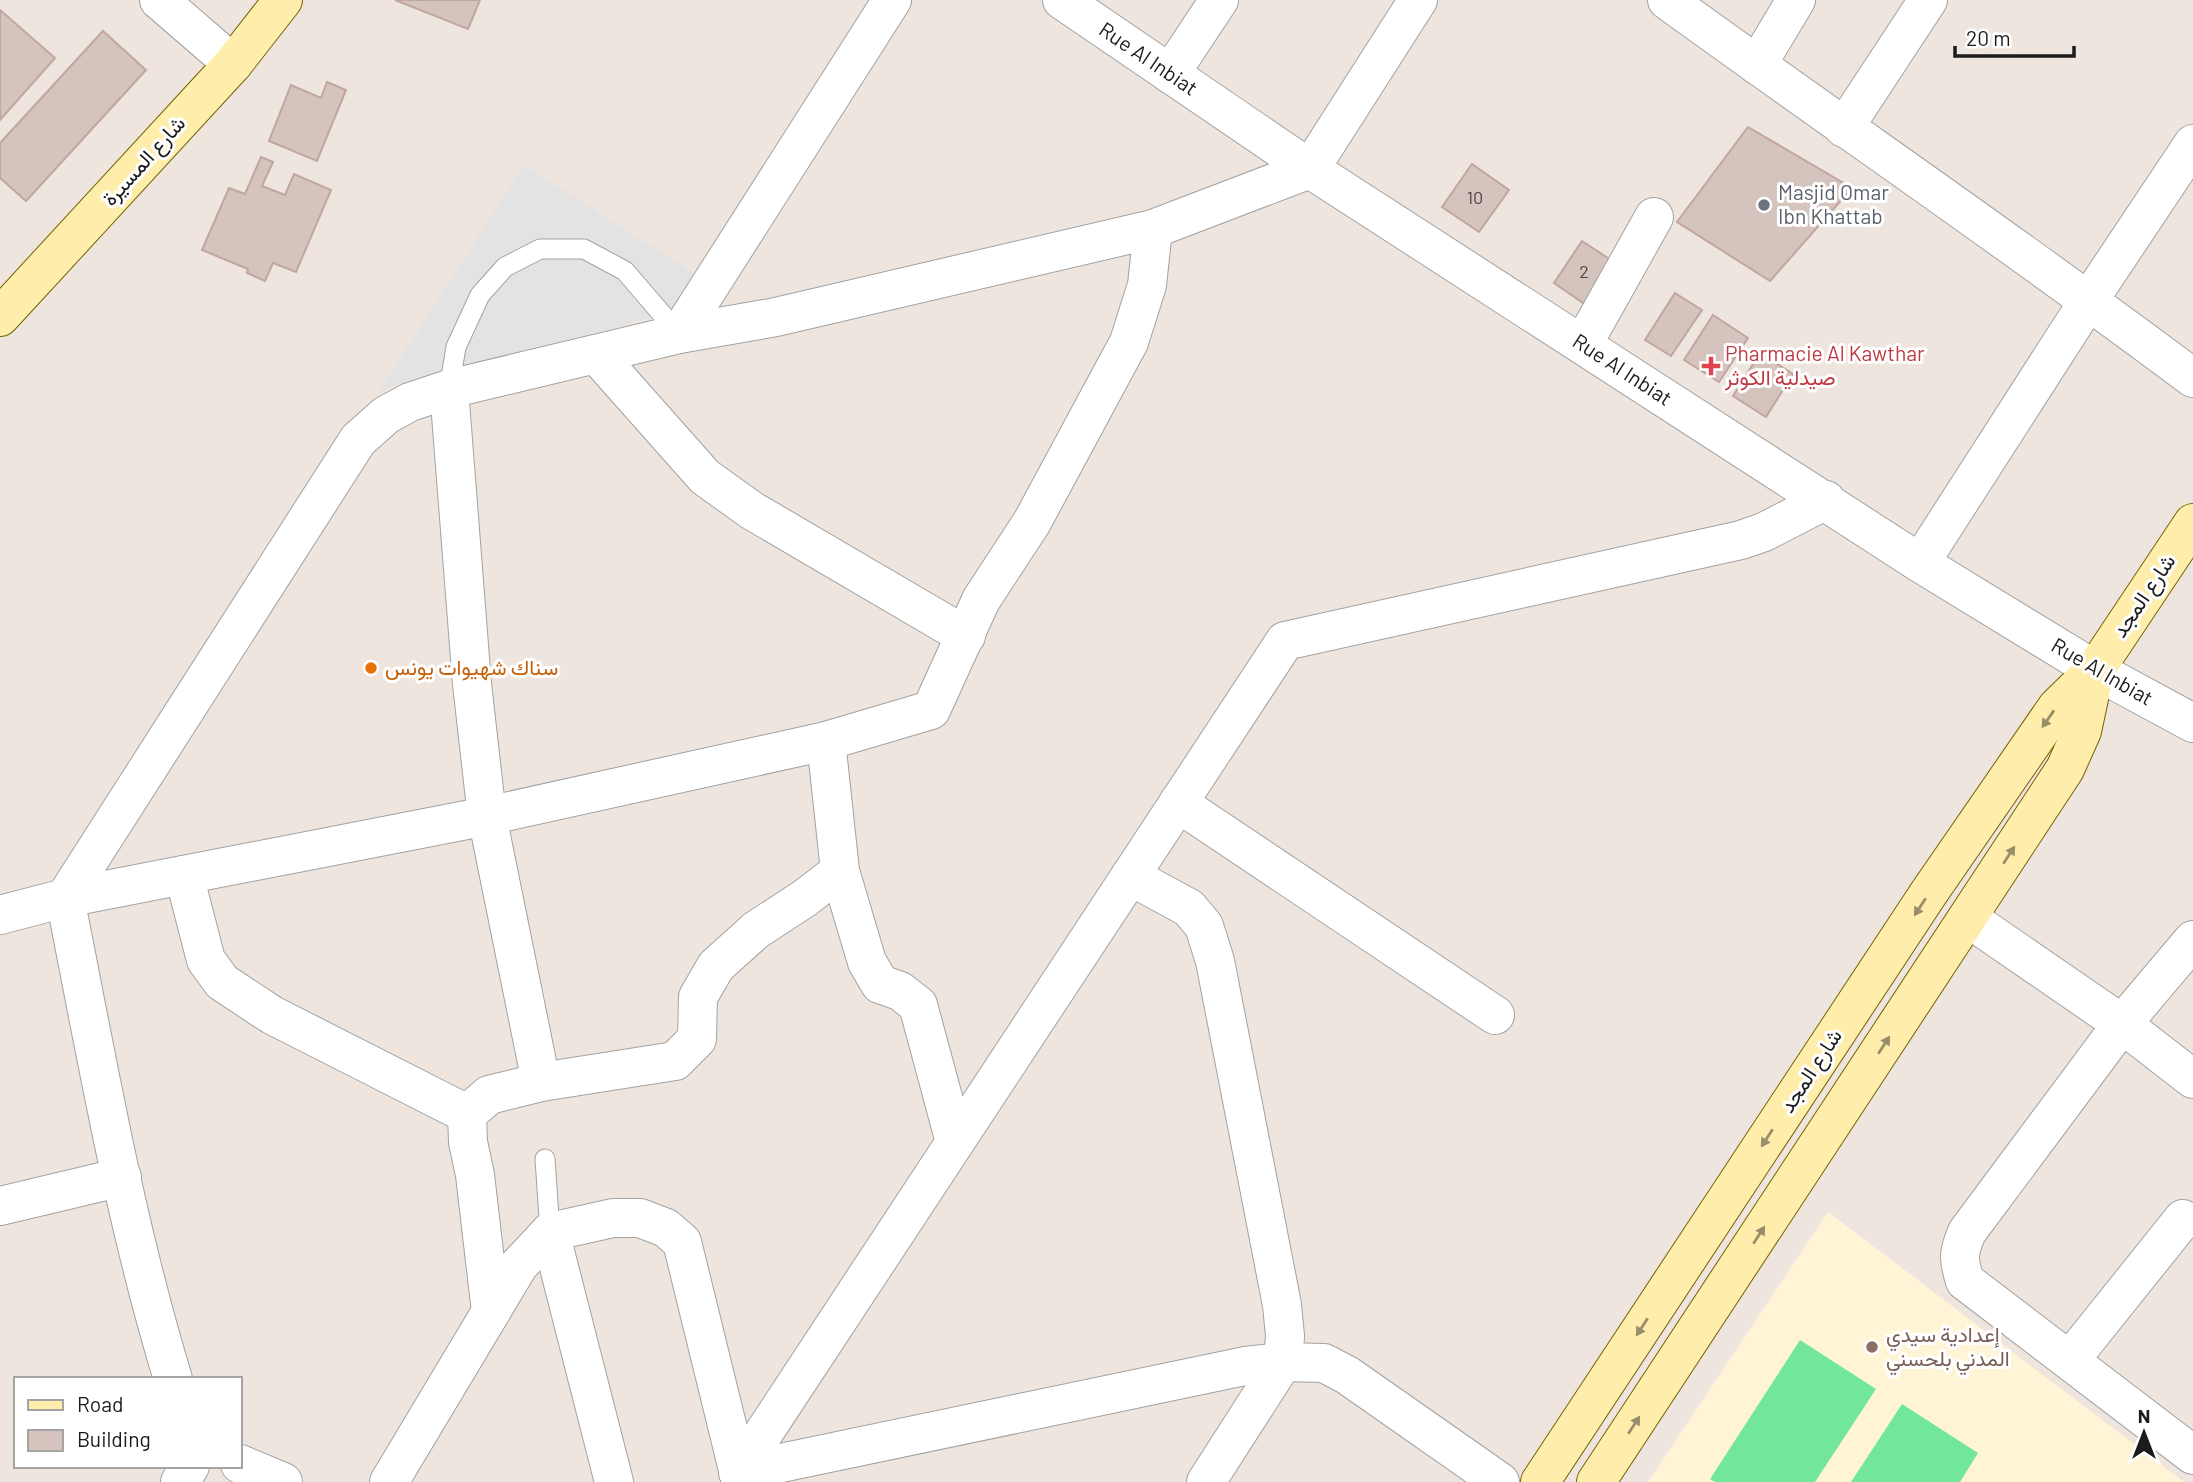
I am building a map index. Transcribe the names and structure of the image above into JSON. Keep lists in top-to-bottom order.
{
  "streets": {
    "main road": ["شارع المسيرة", "شارع المجد"],
    "street": ["Rue Al Inbiat"]
  },
  "crossings": [
    ["Rue Al Inbiat", "شارع المجد"]
  ],
  "places": {
    "other": ["Masjid Omar Ibn Khattab", "سناك شهيوات يونس", "إعدادية سيدي المدني بلحسني"],
    "health": ["Pharmacie Al Kawthar صيدلية الكوثر"]
  },
  "house_numbers": ["10", "2"],
  "legend": ["Road", "Building"],
  "scale_bar": "20 m",
  "north": "top"
}
